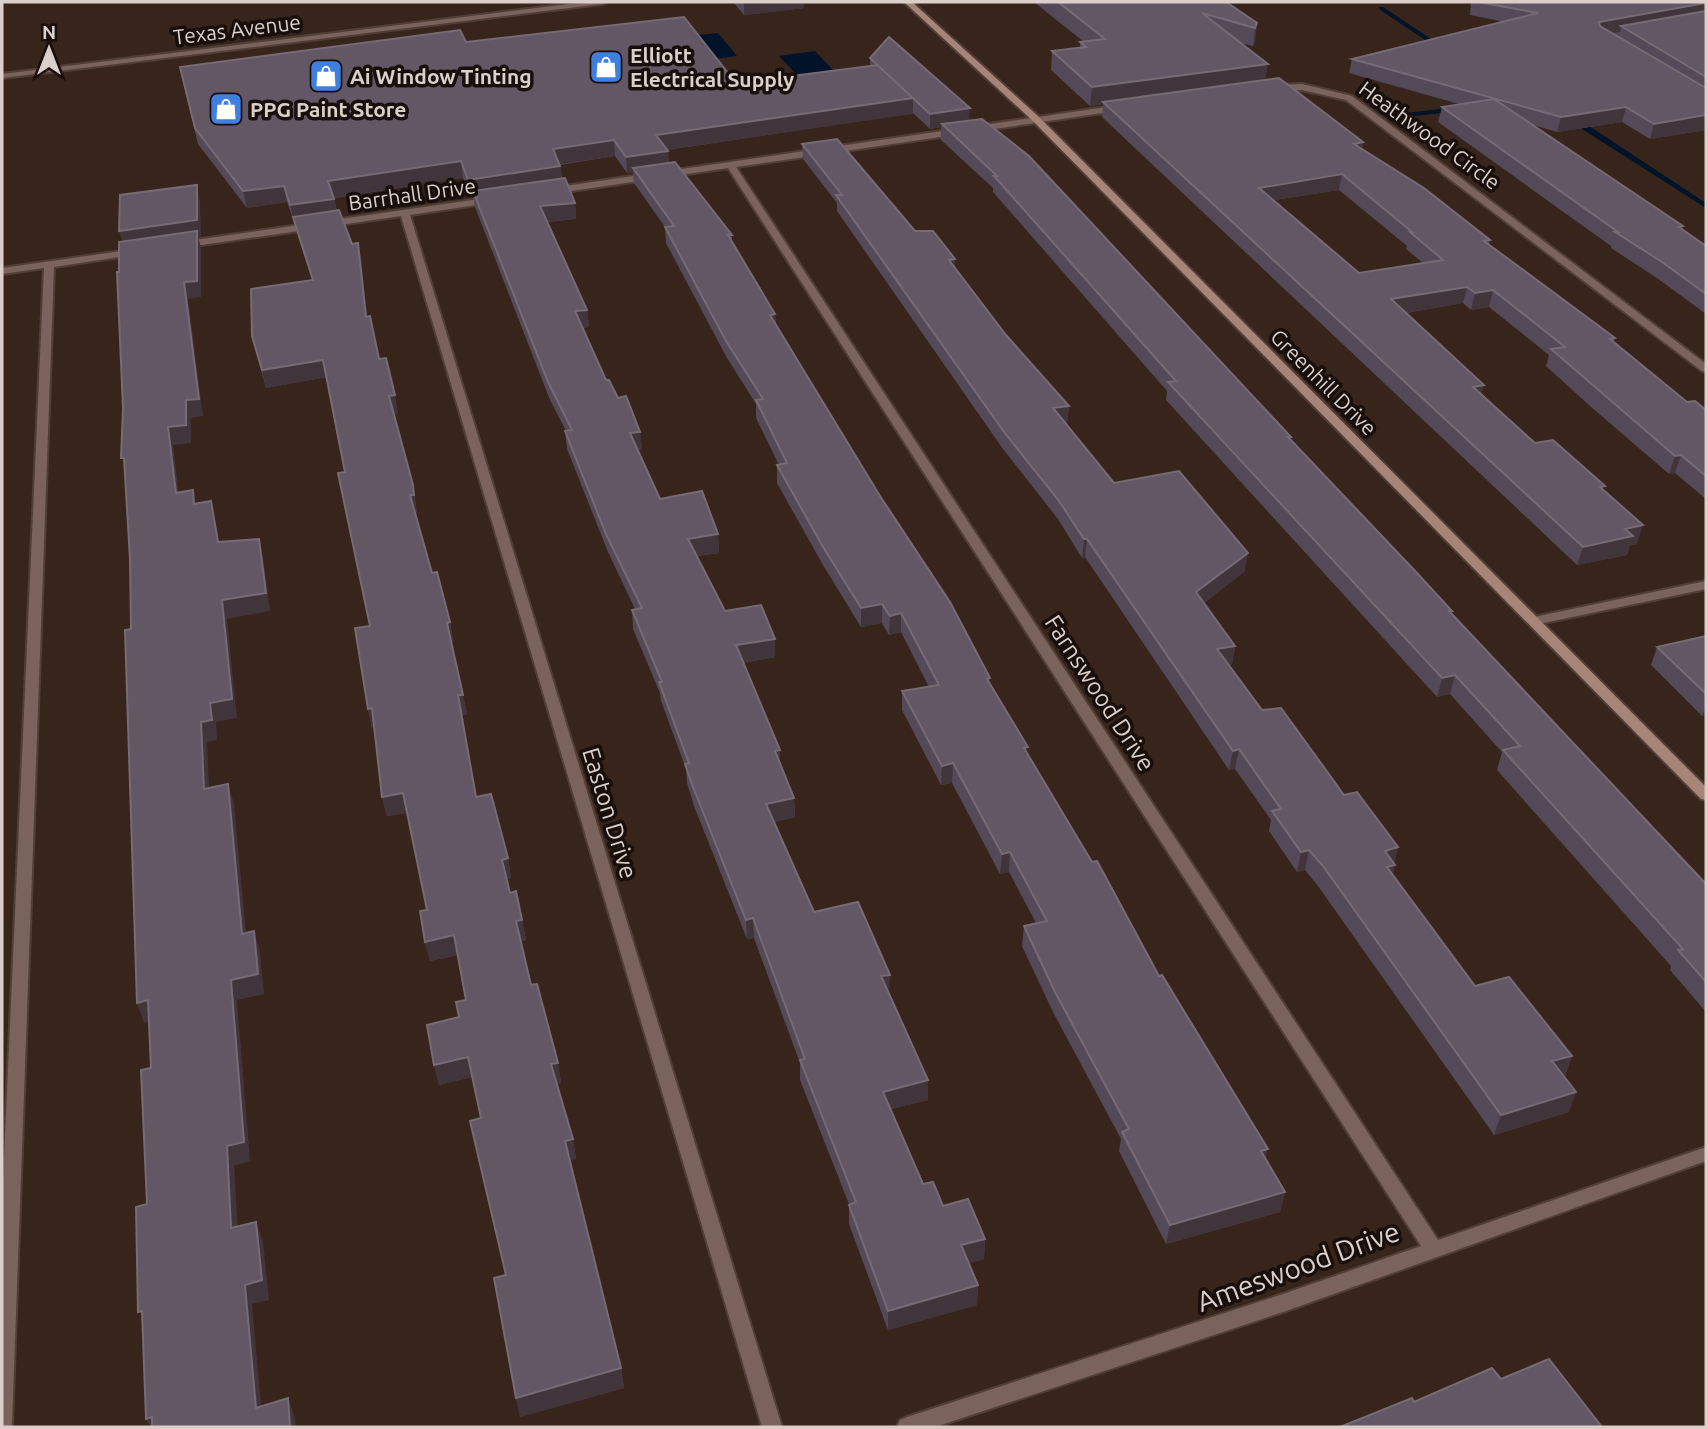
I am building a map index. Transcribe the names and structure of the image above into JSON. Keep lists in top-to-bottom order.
{
  "streets": {
    "street": [
      "Texas Avenue",
      "Heathwood Circle",
      "Barrhall Drive",
      "Greenhill Drive",
      "Farnswood Drive",
      "Easton Drive",
      "Ameswood Drive"
    ]
  },
  "crossings": [
    ["Barrhall Drive", "Easton Drive"],
    ["Farnswood Drive", "Ameswood Drive"]
  ],
  "places": {
    "shop": ["Elliott Electrical Supply", "Ai Window Tinting", "PPG Paint Store"]
  },
  "north": "top"
}
